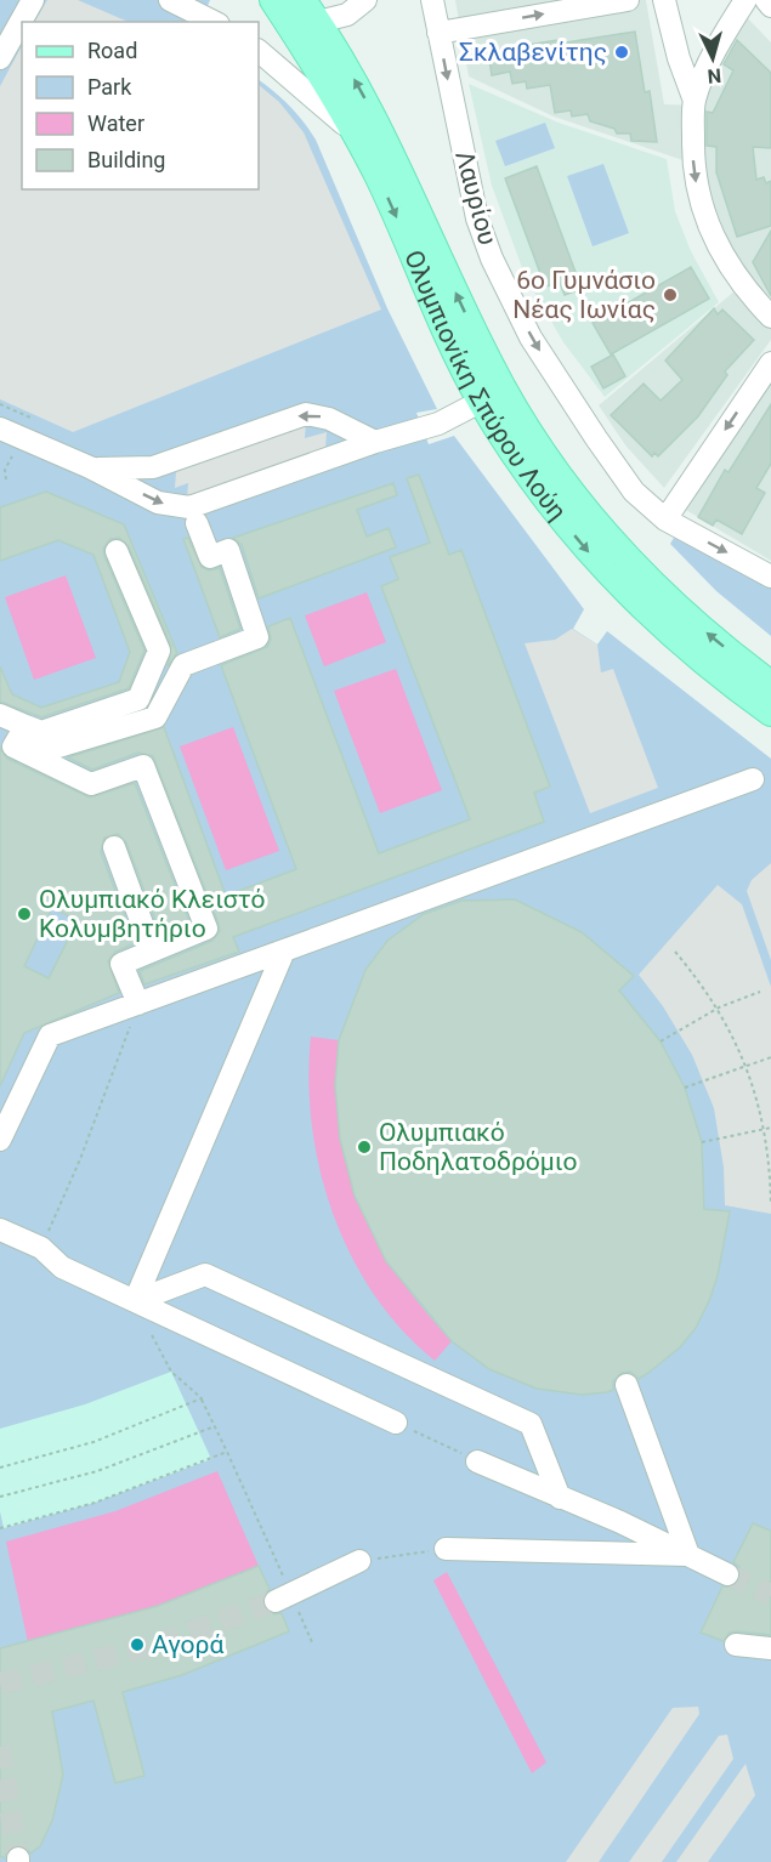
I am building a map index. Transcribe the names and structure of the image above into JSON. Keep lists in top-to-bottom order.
{
  "streets": {
    "main road": ["Ολυμπιονίκη Σπύρου Λούη"],
    "street": ["Λαυρίου"]
  },
  "one_way": ["Λαυρίου"],
  "places": [
    "Σκλαβενίτης",
    "6ο Γυμνάσιο Νέας Ιωνίας",
    "Ολυμπιακό Κλειστό Κολυμβητήριο",
    "Ολυμπιακό Ποδηλατοδρόμιο",
    "Αγορά"
  ],
  "legend": [
    "Road",
    "Park",
    "Water",
    "Building"
  ],
  "north": "bottom"
}
